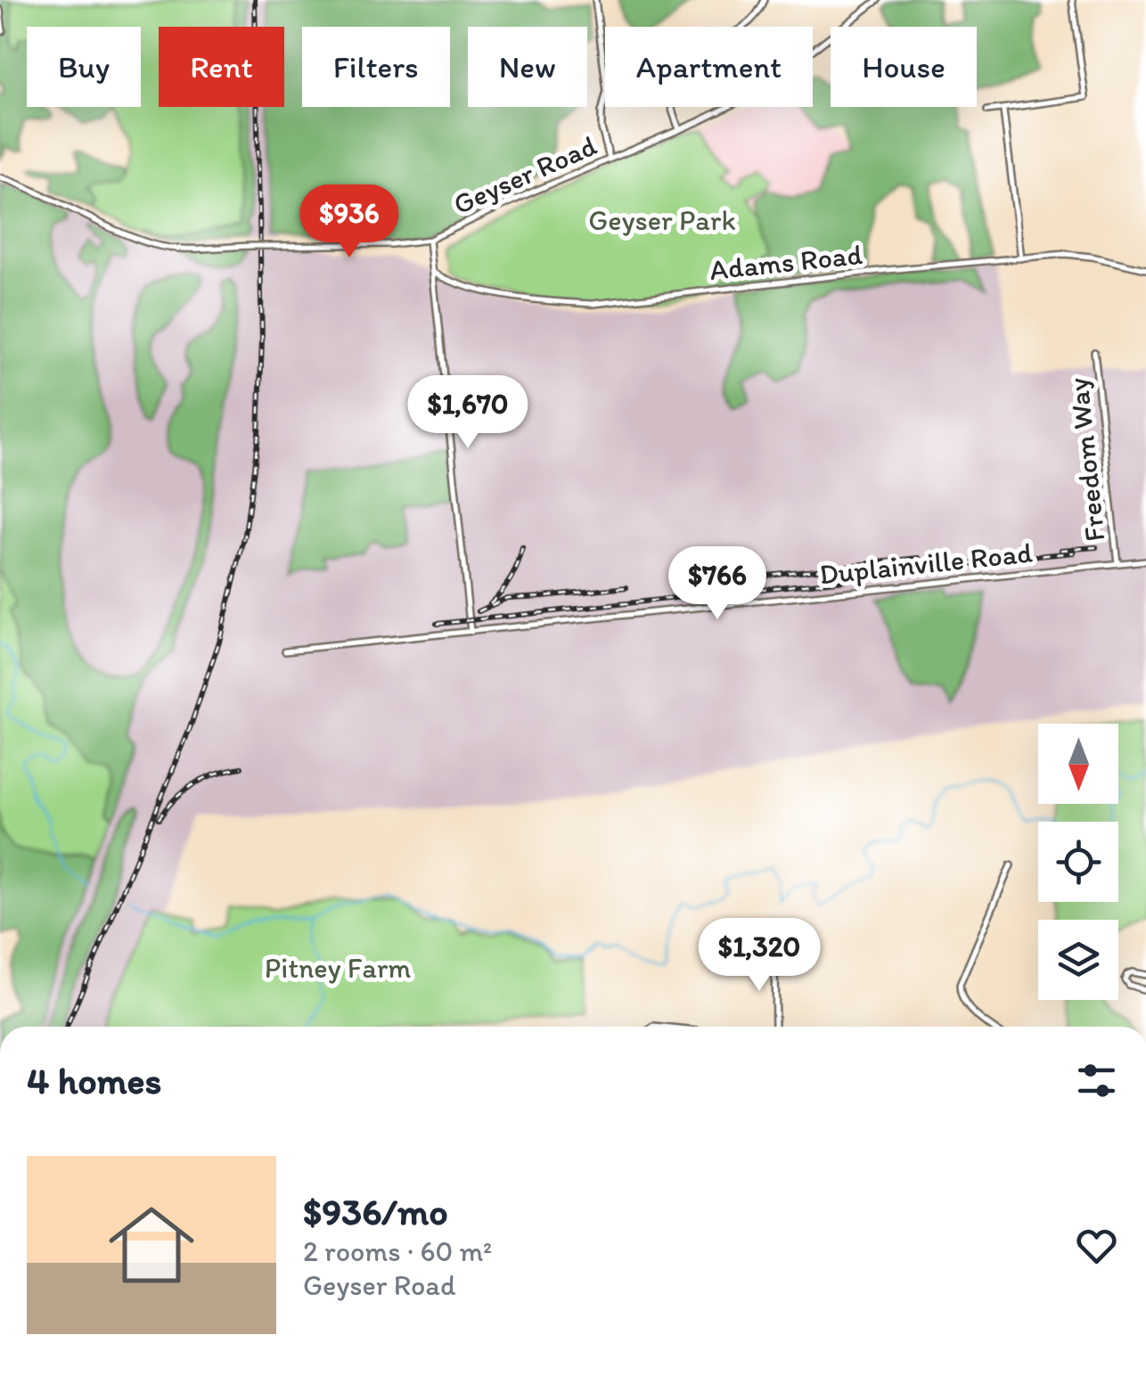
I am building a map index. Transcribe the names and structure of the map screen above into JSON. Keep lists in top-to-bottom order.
{
  "streets": {
    "street": [
      "Geyser Road",
      "Adams Road",
      "Freedom Way",
      "Duplainville Road"
    ]
  },
  "crossings": [
    ["Freedom Way", "Duplainville Road"]
  ],
  "parks": ["Geyser Park", "Pitney Farm"],
  "north": "bottom",
  "page": {
    "chip": [
      "Buy",
      "Rent",
      "Filters",
      "New",
      "Apartment",
      "House"
    ],
    "price": [
      "$936",
      "$1,670",
      "$766",
      "$1,320"
    ],
    "heading": "4 homes",
    "list": [
      {
        "name": "$936/mo",
        "note": "2 rooms · 60 m² · Geyser Road"
      }
    ]
  }
}
